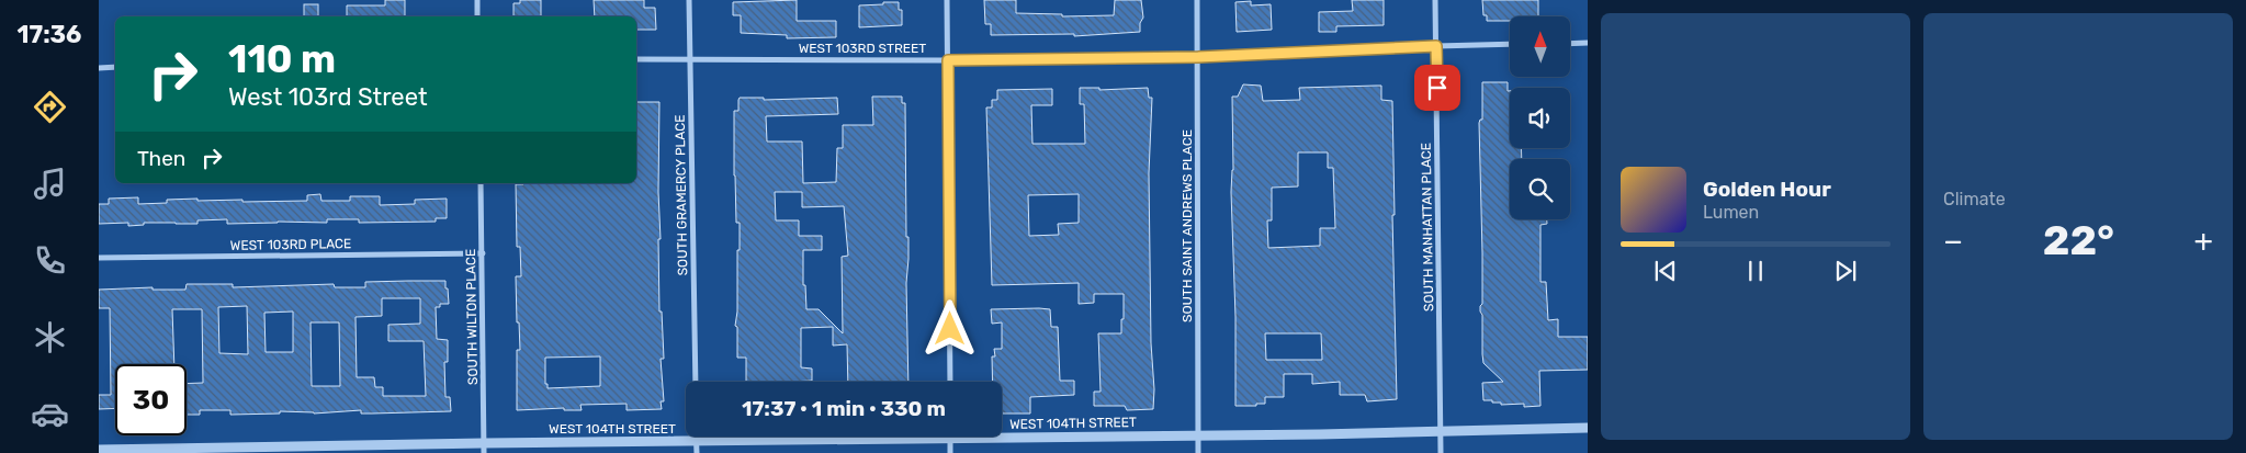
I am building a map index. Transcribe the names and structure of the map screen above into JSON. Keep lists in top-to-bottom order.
{
  "streets": {
    "street": [
      "WEST 103RD STREET",
      "SOUTH GRAMERCY PLACE",
      "SOUTH SAINT ANDREWS PLACE",
      "SOUTH MANHATTAN PLACE",
      "WEST 103RD PLACE",
      "SOUTH WILTON PLACE",
      "WEST 104TH STREET"
    ]
  },
  "crossings": [
    ["WEST 103RD STREET", "SOUTH GRAMERCY PLACE"],
    ["WEST 103RD STREET", "SOUTH SAINT ANDREWS PLACE"],
    ["WEST 103RD STREET", "SOUTH MANHATTAN PLACE"],
    ["SOUTH SAINT ANDREWS PLACE", "WEST 104TH STREET"],
    ["SOUTH MANHATTAN PLACE", "WEST 104TH STREET"],
    ["WEST 103RD PLACE", "SOUTH WILTON PLACE"],
    ["SOUTH WILTON PLACE", "WEST 104TH STREET"]
  ],
  "north": "top",
  "page": {
    "tabs": "17:36",
    "tile": "Climate",
    "turn": ["110 m", "West 103rd Street"],
    "then": "Then",
    "song": ["Golden Hour", "Lumen"],
    "heat": ["−", "22°", "+"],
    "limit": "30",
    "trip": "17:37 · 1 min · 330 m"
  }
}
